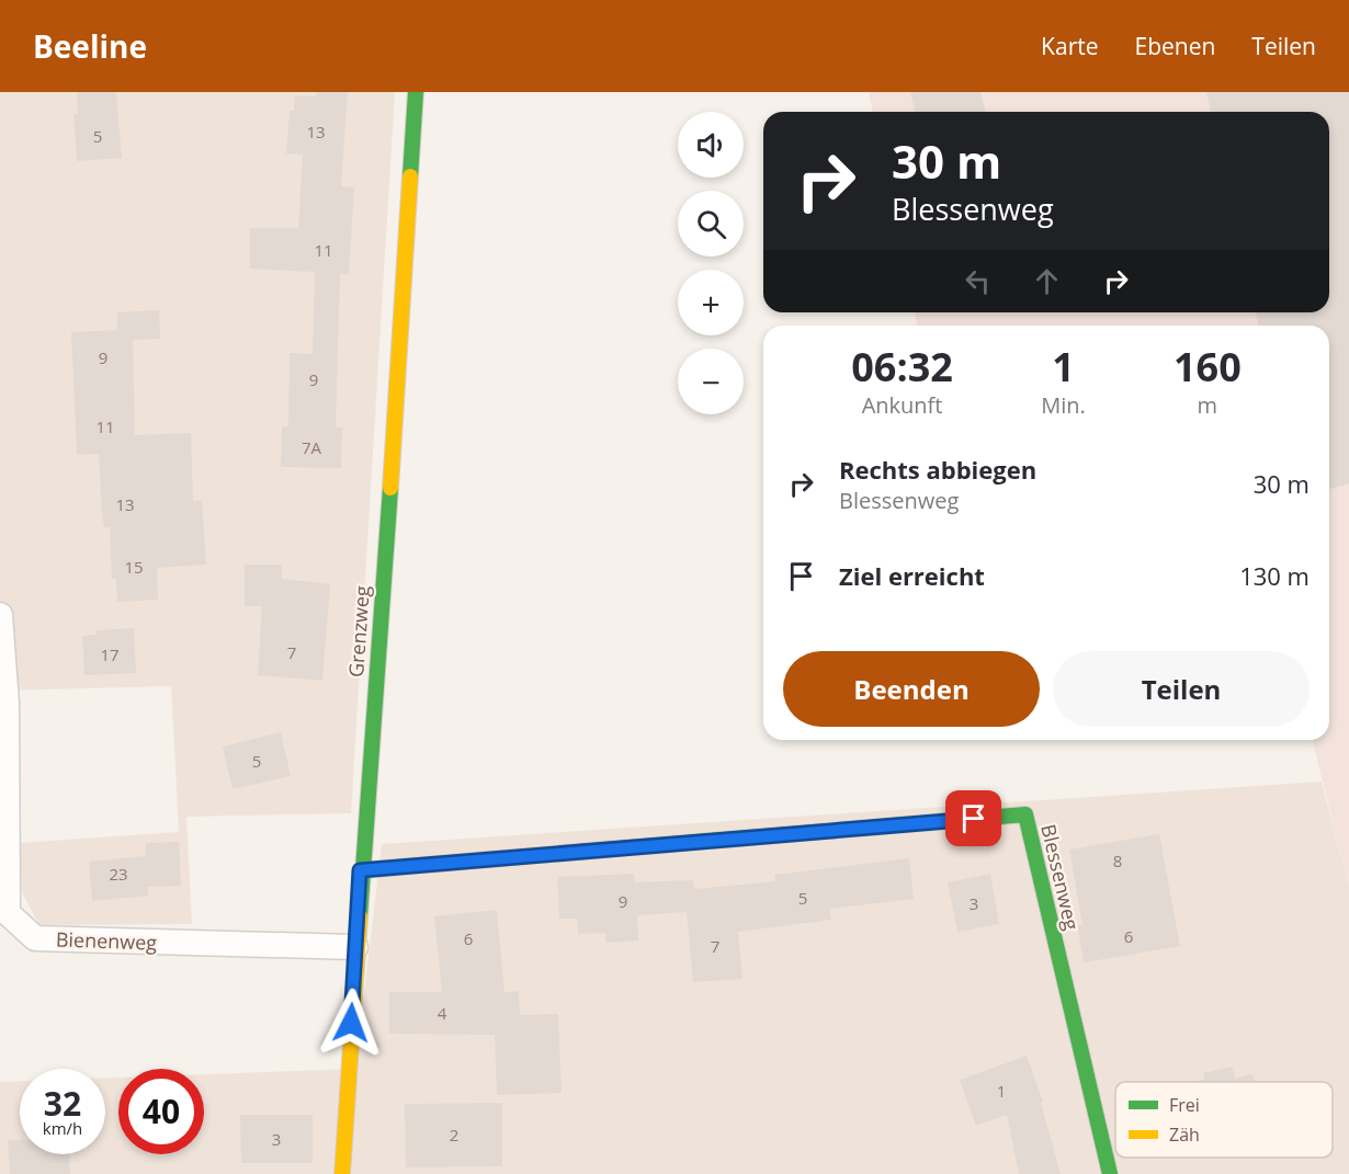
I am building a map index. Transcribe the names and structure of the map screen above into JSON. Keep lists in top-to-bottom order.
{
  "streets": {
    "street": ["Grenzweg", "Blessenweg", "Bienenweg"]
  },
  "crossings": [
    ["Grenzweg", "Blessenweg"],
    ["Grenzweg", "Bienenweg"]
  ],
  "house_numbers": [
    "13",
    "5",
    "11",
    "9",
    "9",
    "11",
    "7A",
    "13",
    "15",
    "7",
    "17",
    "5",
    "8",
    "23",
    "5",
    "9",
    "3",
    "6",
    "6",
    "7",
    "4",
    "1",
    "2",
    "3"
  ],
  "legend": ["Frei", "Zäh"],
  "page": {
    "header": "Beeline",
    "nav": ["Karte", "Ebenen", "Teilen"],
    "map_buttons": ["+", "−"],
    "turn": ["30 m", "Blessenweg"],
    "eta": [
      "06:32",
      "Ankunft",
      "1",
      "Min.",
      "160",
      "m"
    ],
    "list": [
      {
        "name": "Rechts abbiegen",
        "note": "Blessenweg",
        "value": "30 m"
      },
      {
        "name": "Ziel erreicht",
        "value": "130 m"
      }
    ],
    "buttons": ["Beenden", "Teilen"],
    "speed": "32 km/h",
    "limit": "40"
  }
}
